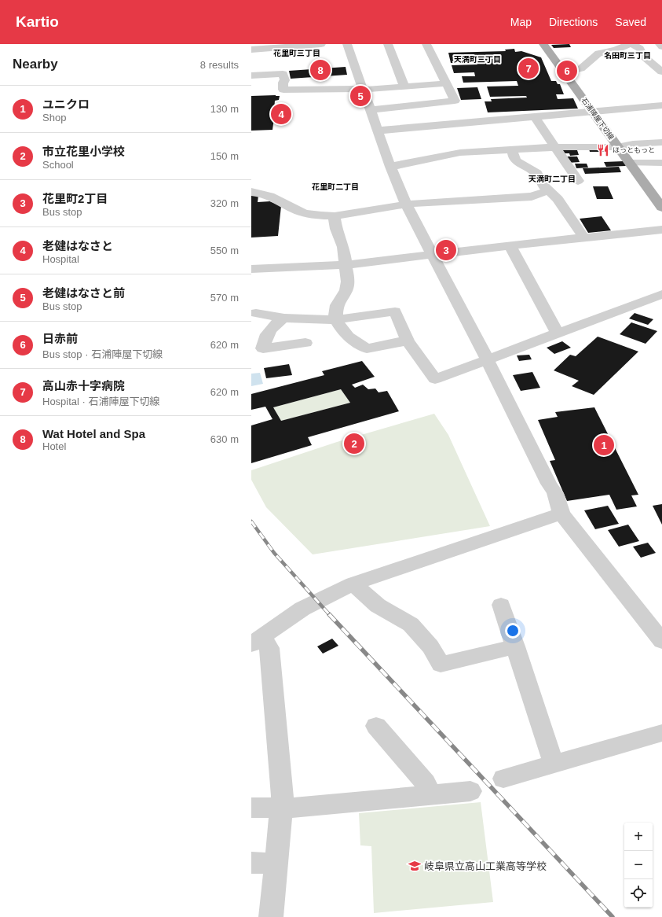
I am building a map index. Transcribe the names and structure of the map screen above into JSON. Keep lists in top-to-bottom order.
{
  "streets": {
    "main road": ["石浦陣屋下切線"]
  },
  "districts": [
    "花里町三丁目",
    "名田町三丁目",
    "天満町三丁目",
    "天満町二丁目",
    "花里町二丁目"
  ],
  "places": {
    "restaurant": ["ほっともっと"],
    "school or university": ["岐阜県立高山工業高等学校"]
  },
  "page": {
    "header": "Kartio",
    "nav": ["Map", "Directions", "Saved"],
    "heading": ["Nearby", "8 results"],
    "pins": [
      "7",
      "8",
      "6",
      "5",
      "4",
      "3",
      "2",
      "1"
    ],
    "list": [
      {
        "mark": "1",
        "name": "ユニクロ",
        "note": "Shop",
        "value": "130 m"
      },
      {
        "mark": "2",
        "name": "市立花里小学校",
        "note": "School",
        "value": "150 m"
      },
      {
        "mark": "3",
        "name": "花里町2丁目",
        "note": "Bus stop",
        "value": "320 m"
      },
      {
        "mark": "4",
        "name": "老健はなさと",
        "note": "Hospital",
        "value": "550 m"
      },
      {
        "mark": "5",
        "name": "老健はなさと前",
        "note": "Bus stop",
        "value": "570 m"
      },
      {
        "mark": "6",
        "name": "日赤前",
        "note": "Bus stop · 石浦陣屋下切線",
        "value": "620 m"
      },
      {
        "mark": "7",
        "name": "高山赤十字病院",
        "note": "Hospital · 石浦陣屋下切線",
        "value": "620 m"
      },
      {
        "mark": "8",
        "name": "Wat Hotel and Spa",
        "note": "Hotel",
        "value": "630 m"
      }
    ],
    "map_buttons": ["+", "−"]
  }
}
